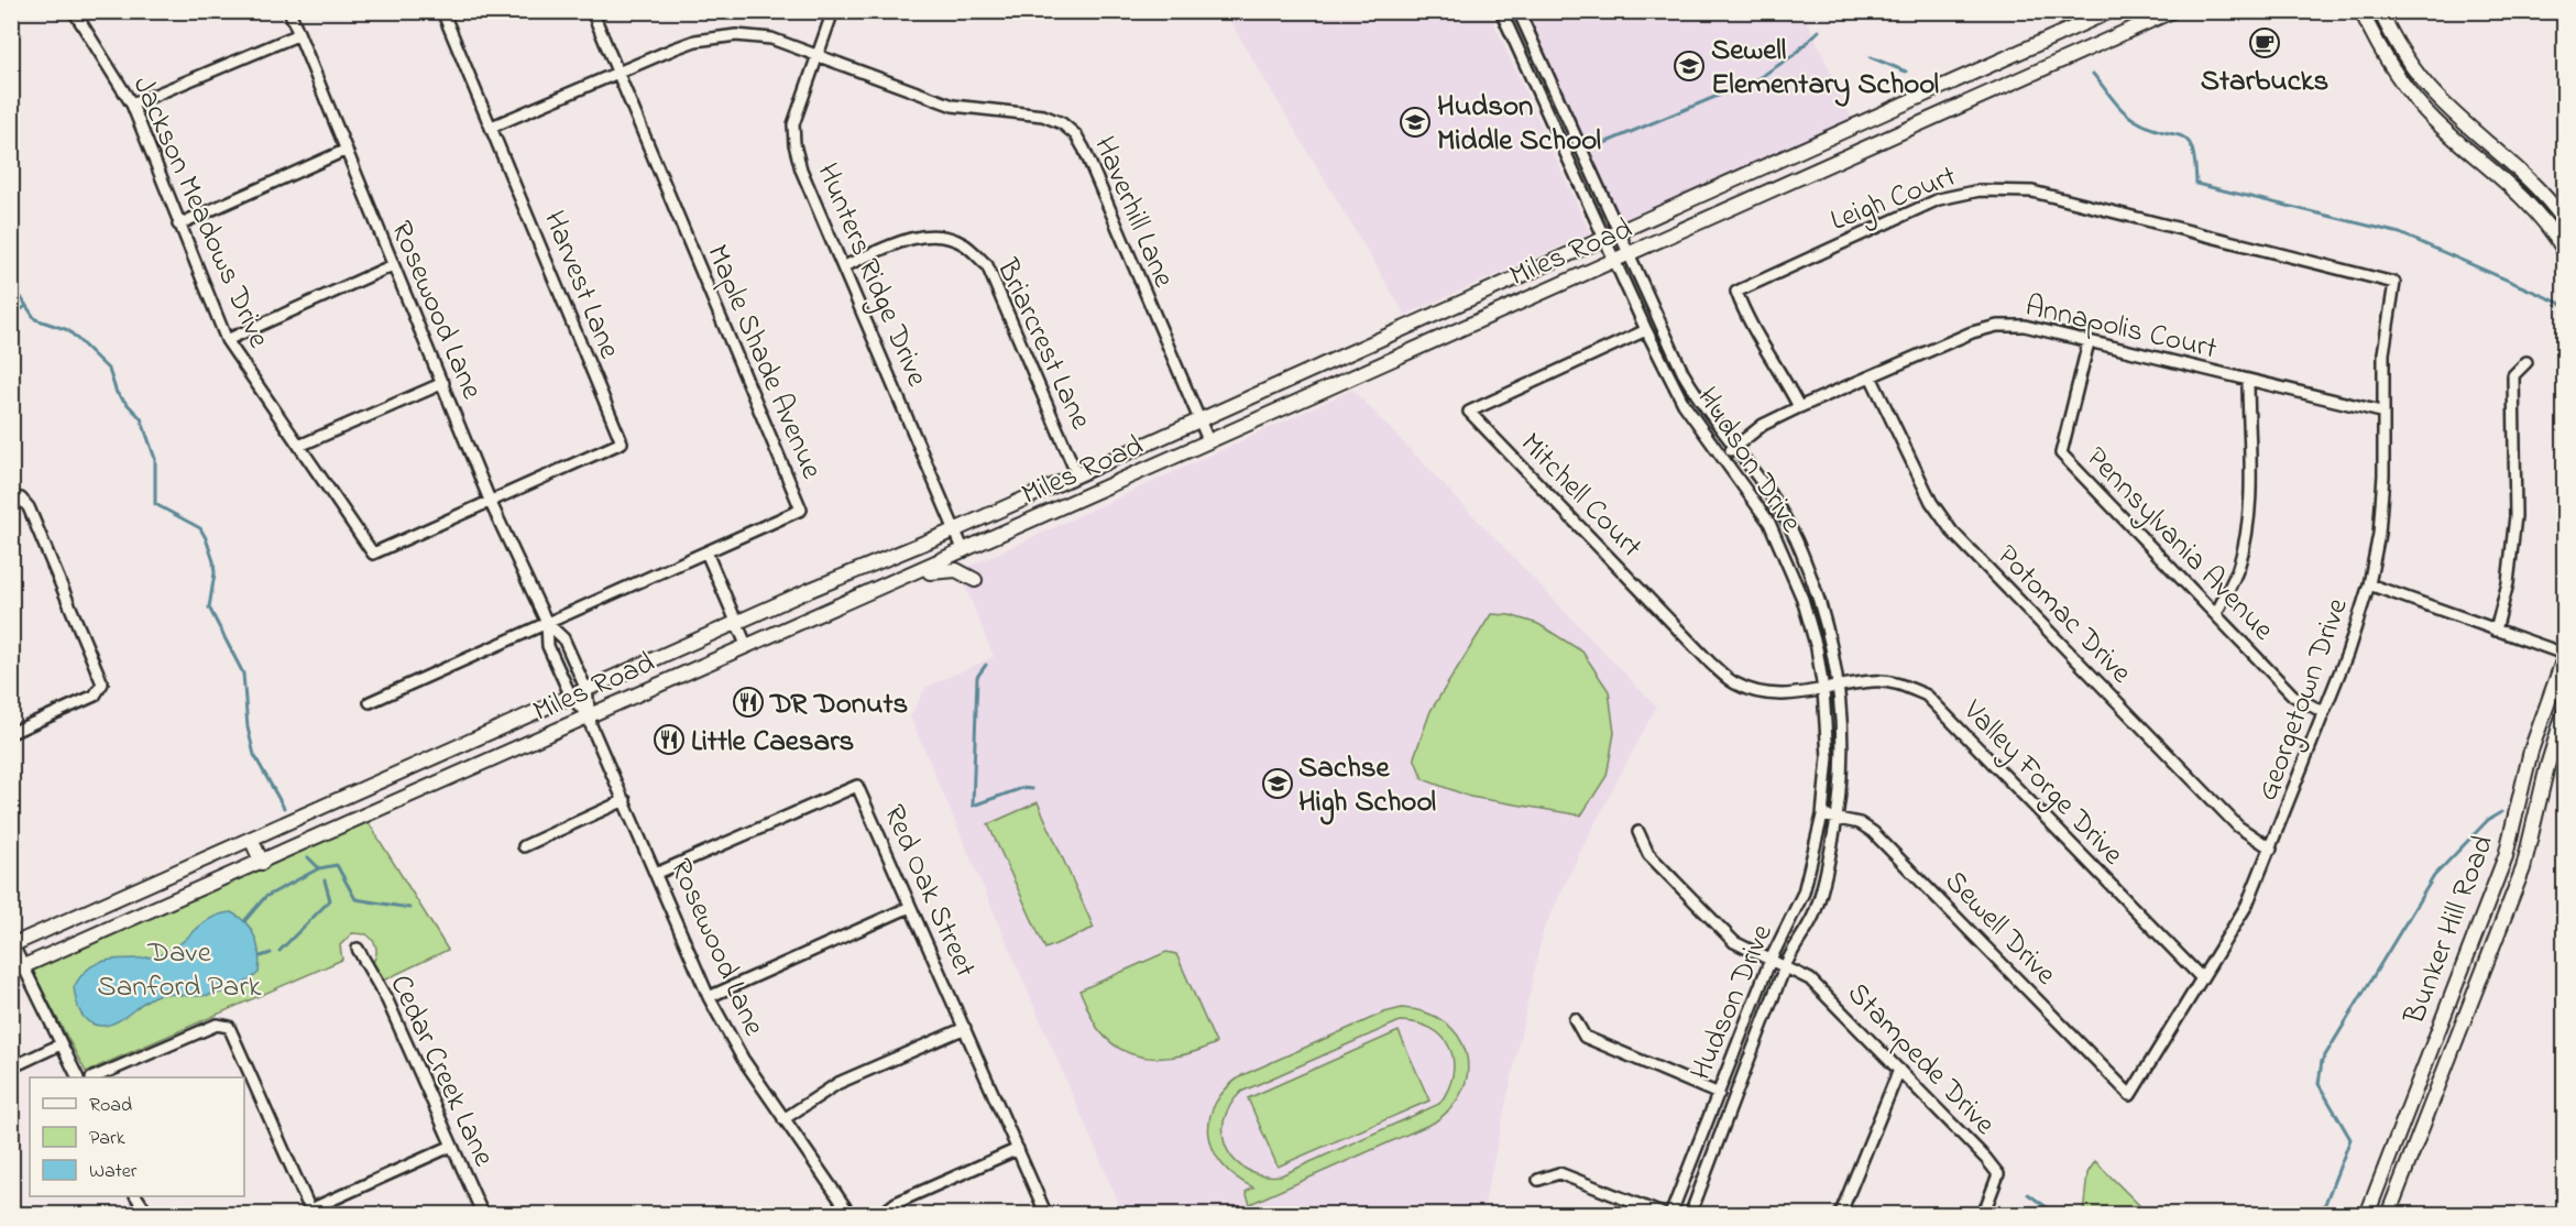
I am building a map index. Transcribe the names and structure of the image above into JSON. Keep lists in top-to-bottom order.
{
  "streets": {
    "main road": ["Miles Road", "Bunker Hill Road"],
    "street": [
      "Leigh Court",
      "Jackson Meadows Drive",
      "Haverhill Lane",
      "Hunters Ridge Drive",
      "Harvest Lane",
      "Rosewood Lane",
      "Annapolis Court",
      "Briarcrest Lane",
      "Maple Shade Avenue",
      "Hudson Drive",
      "Mitchell Court",
      "Pennsylvania Avenue",
      "Potomac Drive",
      "Georgetown Drive",
      "Valley Forge Drive",
      "Red Oak Street",
      "Sewell Drive",
      "Stampede Drive",
      "Cedar Creek Lane"
    ]
  },
  "crossings": [
    ["Leigh Court", "Annapolis Court"],
    ["Leigh Court", "Georgetown Drive"],
    ["Jackson Meadows Drive", "Harvest Lane"],
    ["Jackson Meadows Drive", "Rosewood Lane"],
    ["Haverhill Lane", "Miles Road"],
    ["Haverhill Lane", "Hunters Ridge Drive"],
    ["Haverhill Lane", "Harvest Lane"],
    ["Haverhill Lane", "Maple Shade Avenue"],
    ["Miles Road", "Hunters Ridge Drive"],
    ["Miles Road", "Rosewood Lane"],
    ["Miles Road", "Briarcrest Lane"],
    ["Miles Road", "Hudson Drive"],
    ["Hunters Ridge Drive", "Briarcrest Lane"],
    ["Harvest Lane", "Rosewood Lane"],
    ["Rosewood Lane", "Maple Shade Avenue"],
    ["Rosewood Lane", "Red Oak Street"],
    ["Annapolis Court", "Hudson Drive"],
    ["Annapolis Court", "Pennsylvania Avenue"],
    ["Annapolis Court", "Potomac Drive"],
    ["Annapolis Court", "Georgetown Drive"],
    ["Hudson Drive", "Mitchell Court"],
    ["Hudson Drive", "Valley Forge Drive"],
    ["Hudson Drive", "Sewell Drive"],
    ["Hudson Drive", "Stampede Drive"],
    ["Mitchell Court", "Valley Forge Drive"],
    ["Pennsylvania Avenue", "Georgetown Drive"],
    ["Potomac Drive", "Georgetown Drive"],
    ["Georgetown Drive", "Valley Forge Drive"],
    ["Georgetown Drive", "Sewell Drive"]
  ],
  "parks": ["Dave Sanford Park"],
  "places": {
    "cafe": ["Starbucks"],
    "school or university": ["Sewell Elementary School", "Hudson Middle School", "Sachse High School"],
    "restaurant": ["DR Donuts", "Little Caesars"]
  },
  "legend": ["Road", "Park", "Water"]
}
